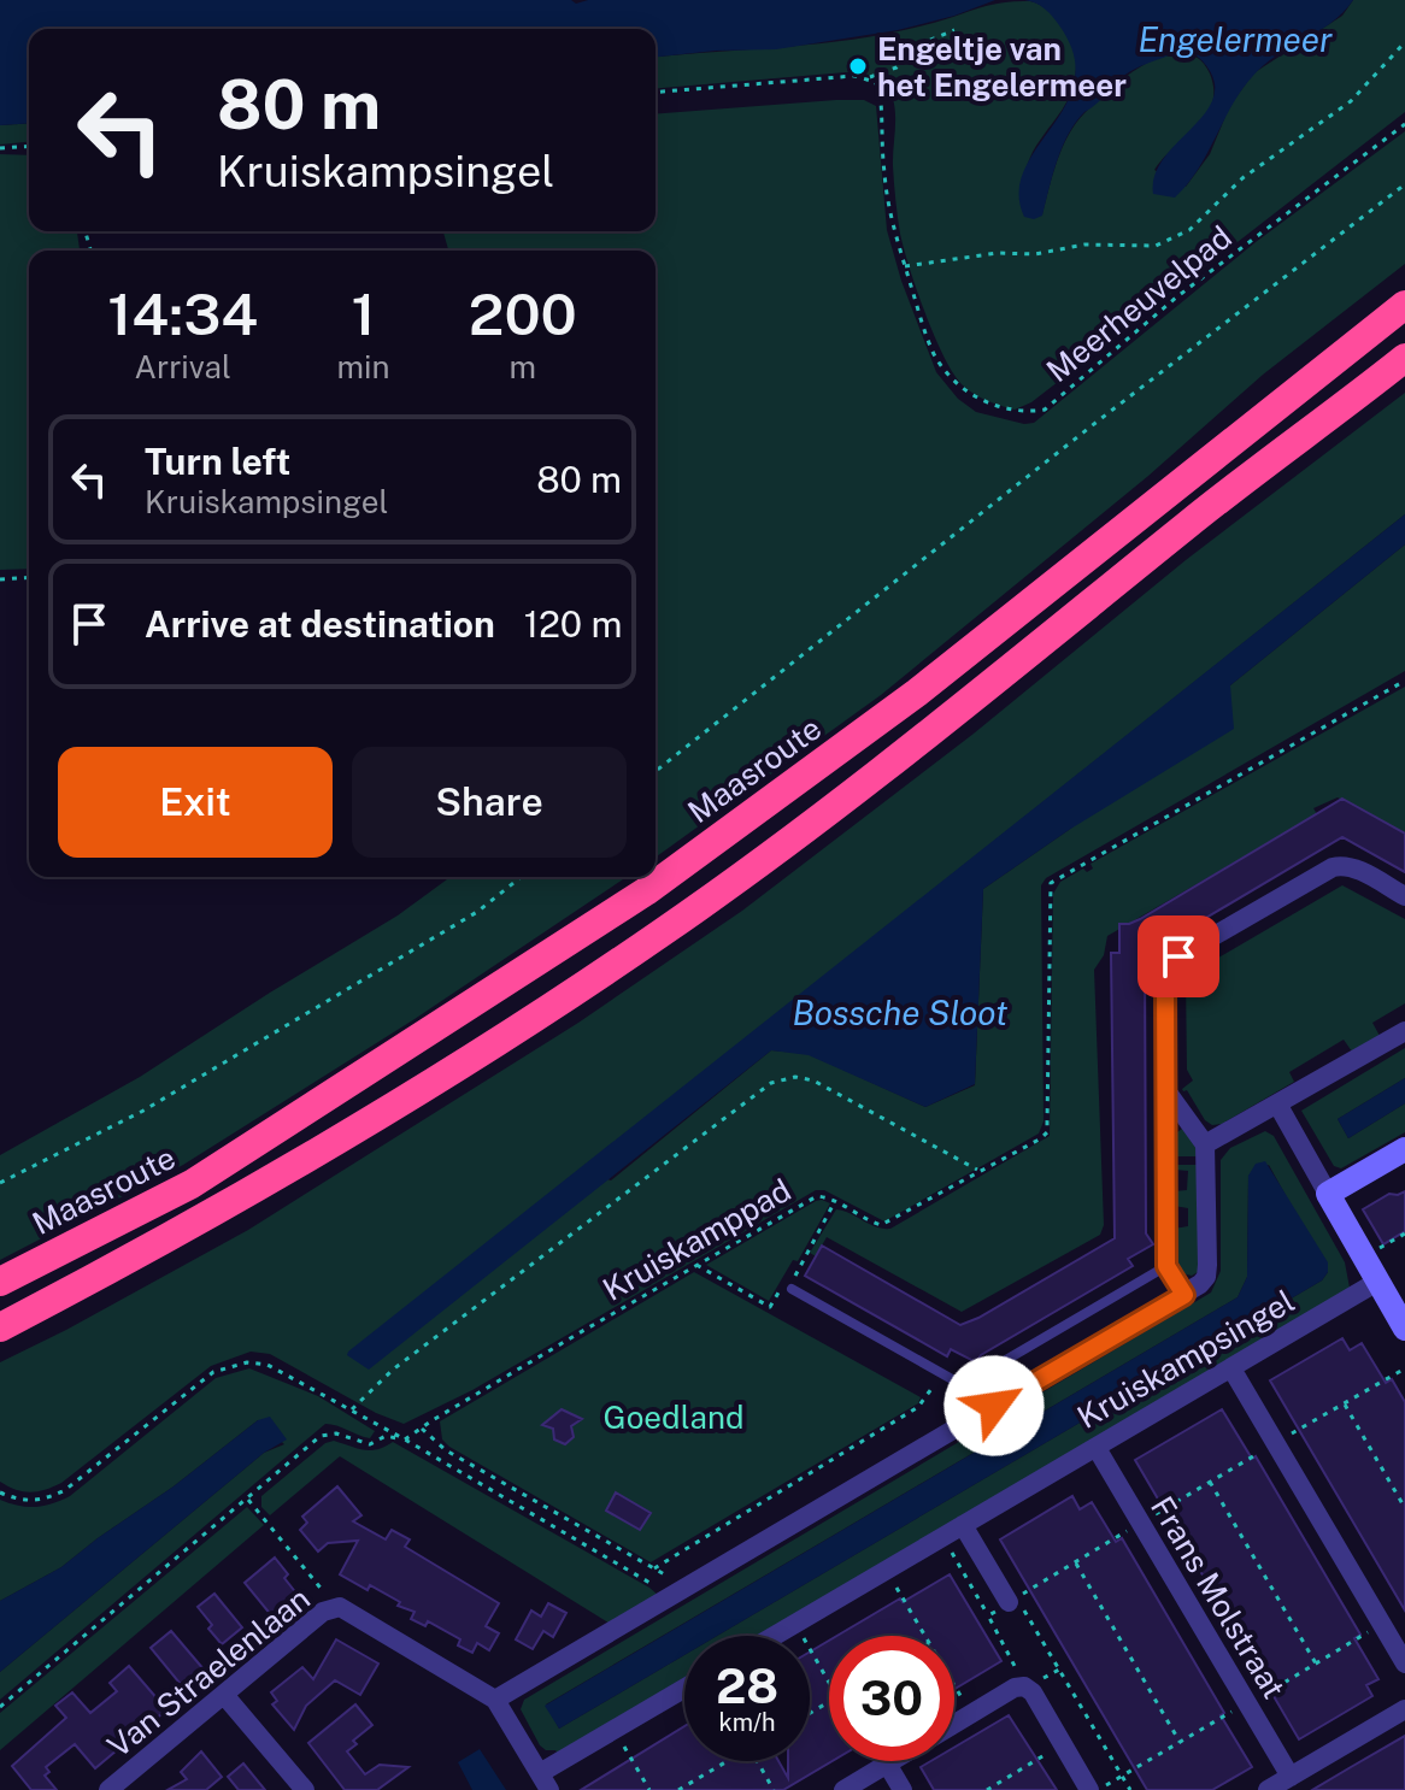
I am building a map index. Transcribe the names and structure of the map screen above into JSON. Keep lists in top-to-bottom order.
{
  "streets": {
    "highway": ["Maasroute"],
    "street": ["Kruiskampsingel", "Frans Molstraat", "Van Straelenlaan"],
    "path": ["Meerheuvelpad", "Kruiskamppad"]
  },
  "crossings": [
    ["Kruiskampsingel", "Frans Molstraat"],
    ["Kruiskampsingel", "Van Straelenlaan"]
  ],
  "water": ["Engelermeer", "Bossche Sloot"],
  "parks": ["Goedland"],
  "places": ["Engeltje van het Engelermeer"],
  "page": {
    "turn": ["80 m", "Kruiskampsingel"],
    "eta": [
      "14:34",
      "Arrival",
      "1",
      "min",
      "200",
      "m"
    ],
    "list": [
      {
        "name": "Turn left",
        "note": "Kruiskampsingel",
        "value": "80 m"
      },
      {
        "name": "Arrive at destination",
        "value": "120 m"
      }
    ],
    "buttons": ["Exit", "Share"],
    "speed": "28 km/h",
    "limit": "30"
  }
}
